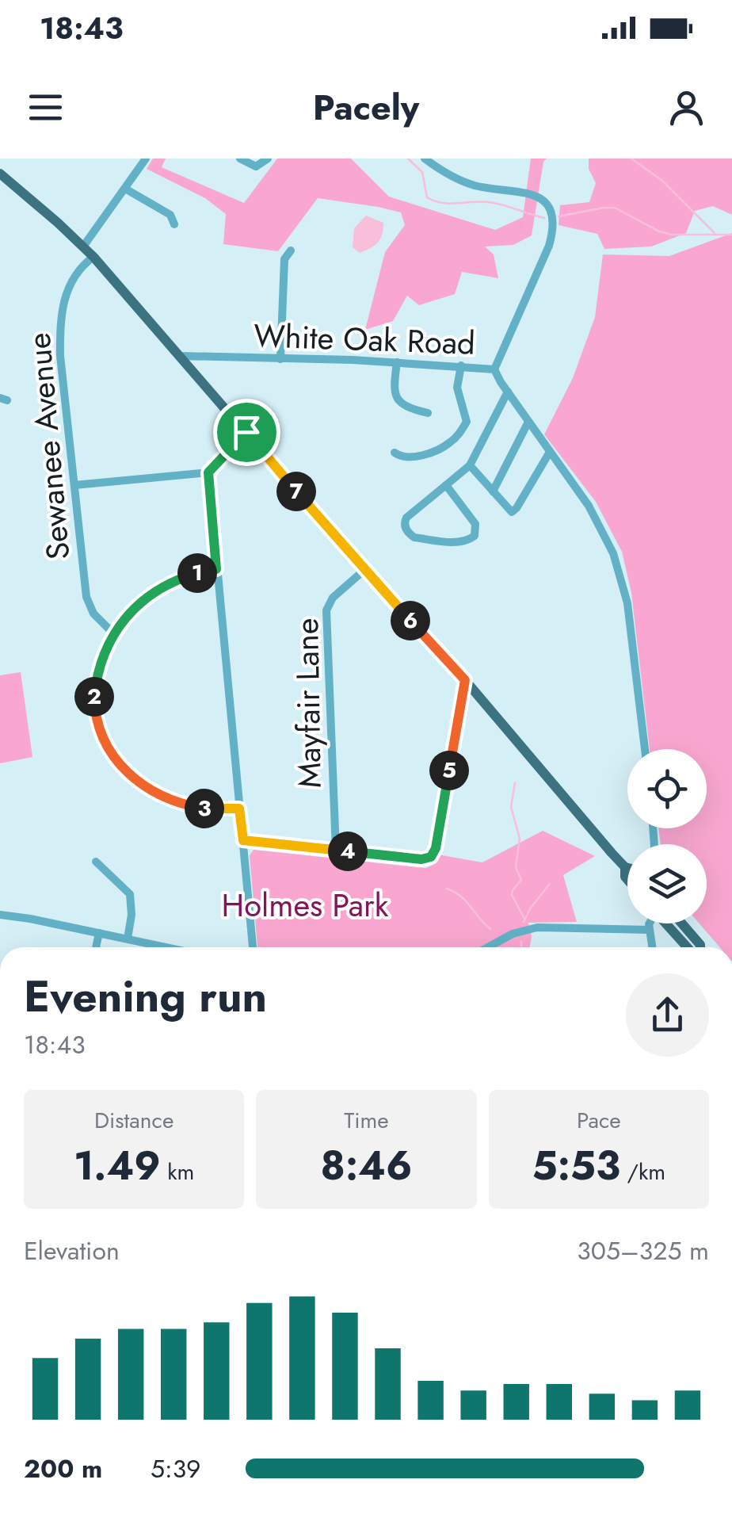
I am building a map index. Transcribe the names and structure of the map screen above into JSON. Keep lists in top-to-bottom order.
{
  "streets": {
    "street": ["White Oak Road", "Sewanee Avenue", "Mayfair Lane"]
  },
  "parks": ["Holmes Park"],
  "page": {
    "status": "18:43",
    "header": "Pacely",
    "pins": [
      "7",
      "1",
      "6",
      "2",
      "5",
      "3",
      "4"
    ],
    "heading": ["Evening run", "18:43"],
    "stats": [
      ["Distance", "1.49 km"],
      ["Time", "8:46"],
      ["Pace", "5:53 /km"]
    ],
    "chart": ["Elevation", "305–325 m"],
    "list": [
      {
        "name": "200 m",
        "note": "5:39"
      }
    ]
  }
}
